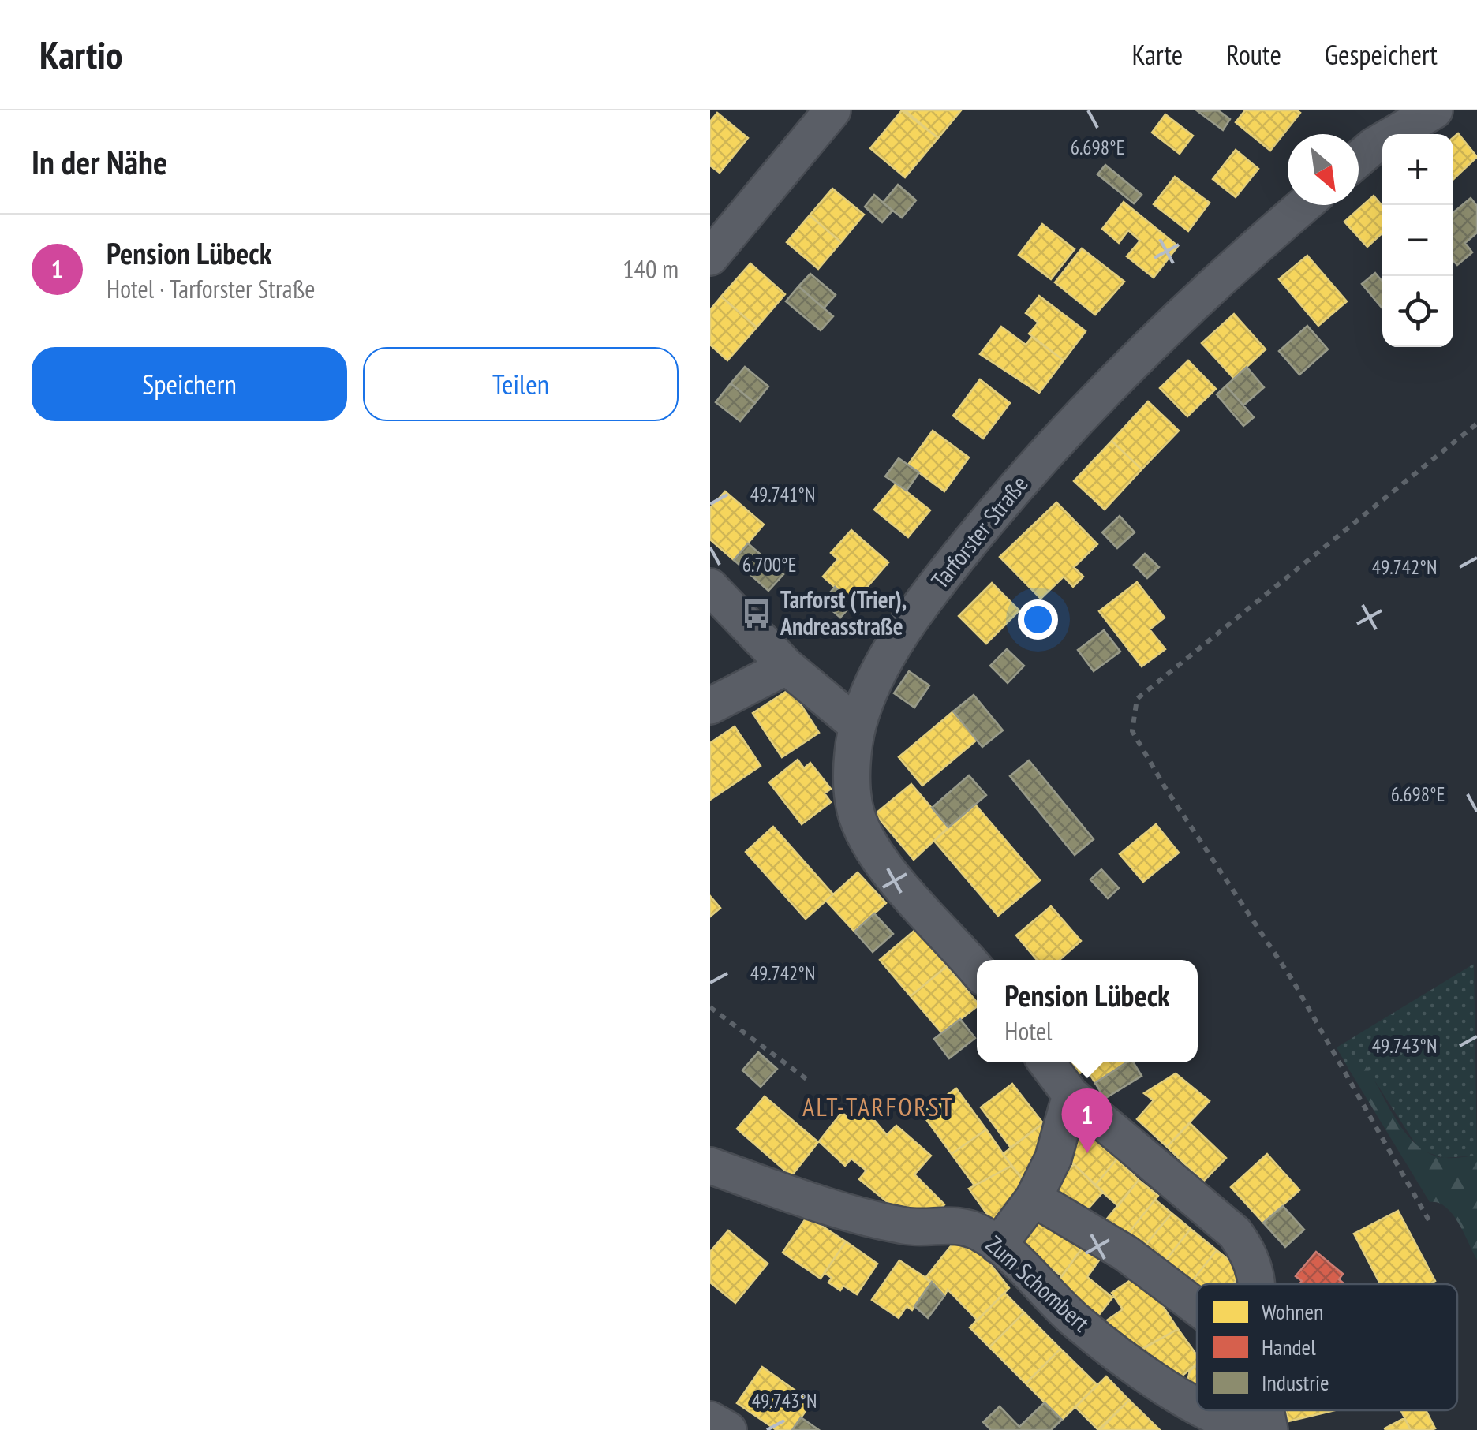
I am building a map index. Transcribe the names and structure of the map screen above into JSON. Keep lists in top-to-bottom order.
{
  "streets": {
    "street": ["Tarforster Straße", "Zum Schombert"]
  },
  "districts": ["ALT-TARFORST"],
  "places": {
    "bus stop": ["Tarforst (Trier), Andreasstraße"]
  },
  "legend": ["Wohnen", "Handel", "Industrie"],
  "north": "bottom right",
  "page": {
    "header": "Kartio",
    "nav": ["Karte", "Route", "Gespeichert"],
    "heading": "In der Nähe",
    "map_buttons": ["+", "−"],
    "list": [
      {
        "mark": "1",
        "name": "Pension Lübeck",
        "note": "Hotel · Tarforster Straße",
        "value": "140 m"
      }
    ],
    "buttons": ["Speichern", "Teilen"],
    "popup": ["Pension Lübeck", "Hotel"],
    "pins": "1"
  },
  "coordinates": [
    "6.698°E",
    "49.741°N",
    "6.700°E",
    "49.742°N",
    "49.743°N"
  ]
}
